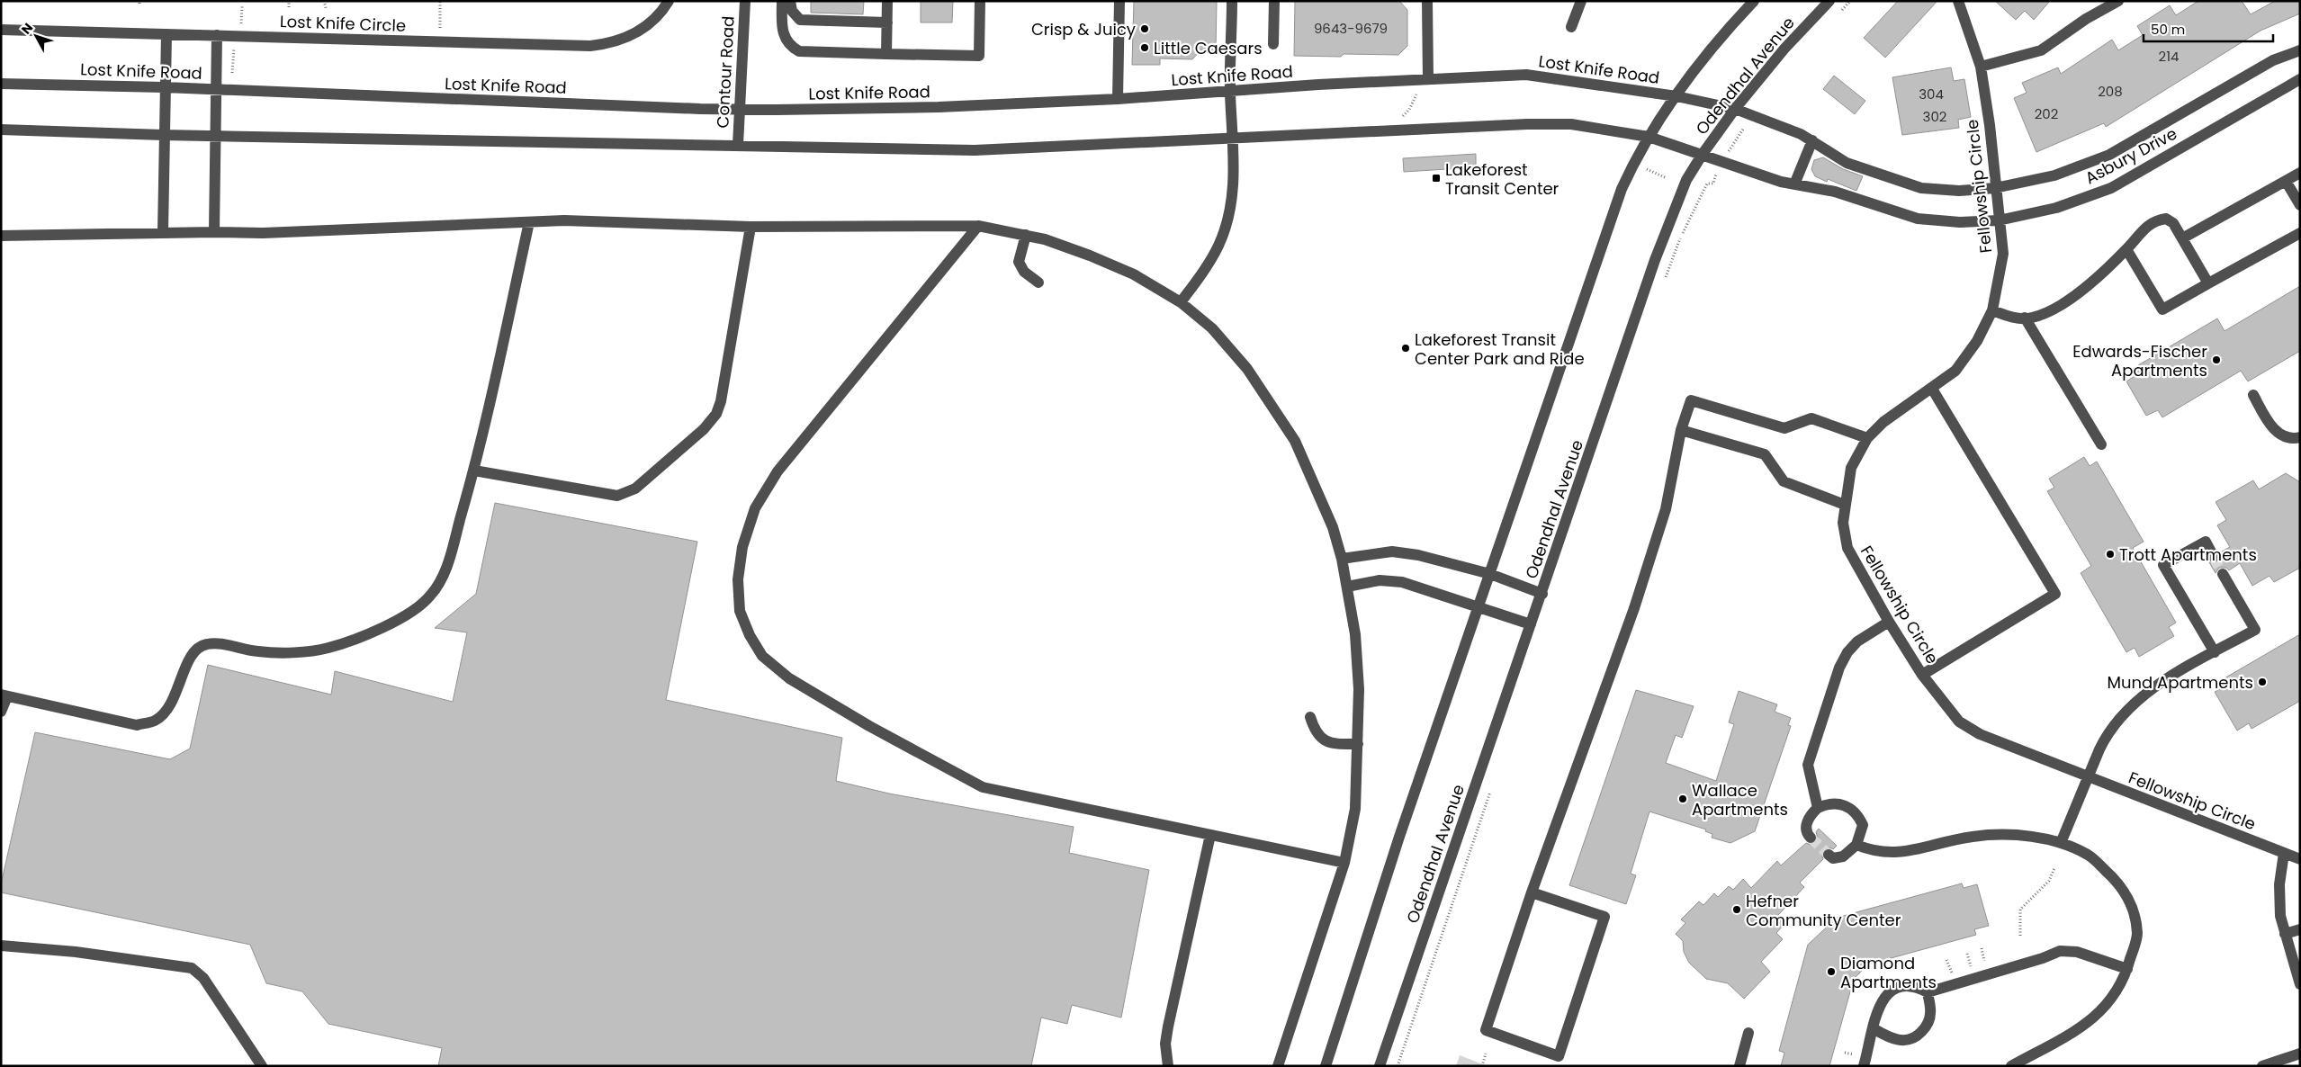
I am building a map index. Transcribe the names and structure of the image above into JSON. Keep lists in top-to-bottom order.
{
  "streets": {
    "street": [
      "Lost Knife Circle",
      "Lost Knife Road",
      "Contour Road",
      "Odendhal Avenue",
      "Asbury Drive",
      "Fellowship Circle"
    ]
  },
  "crossings": [
    ["Lost Knife Road", "Contour Road"],
    ["Lost Knife Road", "Odendhal Avenue"],
    ["Lost Knife Road", "Asbury Drive"],
    ["Odendhal Avenue", "Asbury Drive"],
    ["Asbury Drive", "Fellowship Circle"]
  ],
  "places": {
    "other": [
      "Crisp & Juicy",
      "Little Caesars",
      "Lakeforest Transit Center Park and Ride",
      "Edwards-Fischer Apartments",
      "Trott Apartments",
      "Mund Apartments",
      "Wallace Apartments",
      "Hefner Community Center",
      "Diamond Apartments"
    ],
    "transit": ["Lakeforest Transit Center"]
  },
  "house_numbers": [
    "9643-9679",
    "214",
    "208",
    "304",
    "202",
    "302"
  ],
  "scale_bar": "50 m",
  "north": "top left"
}
